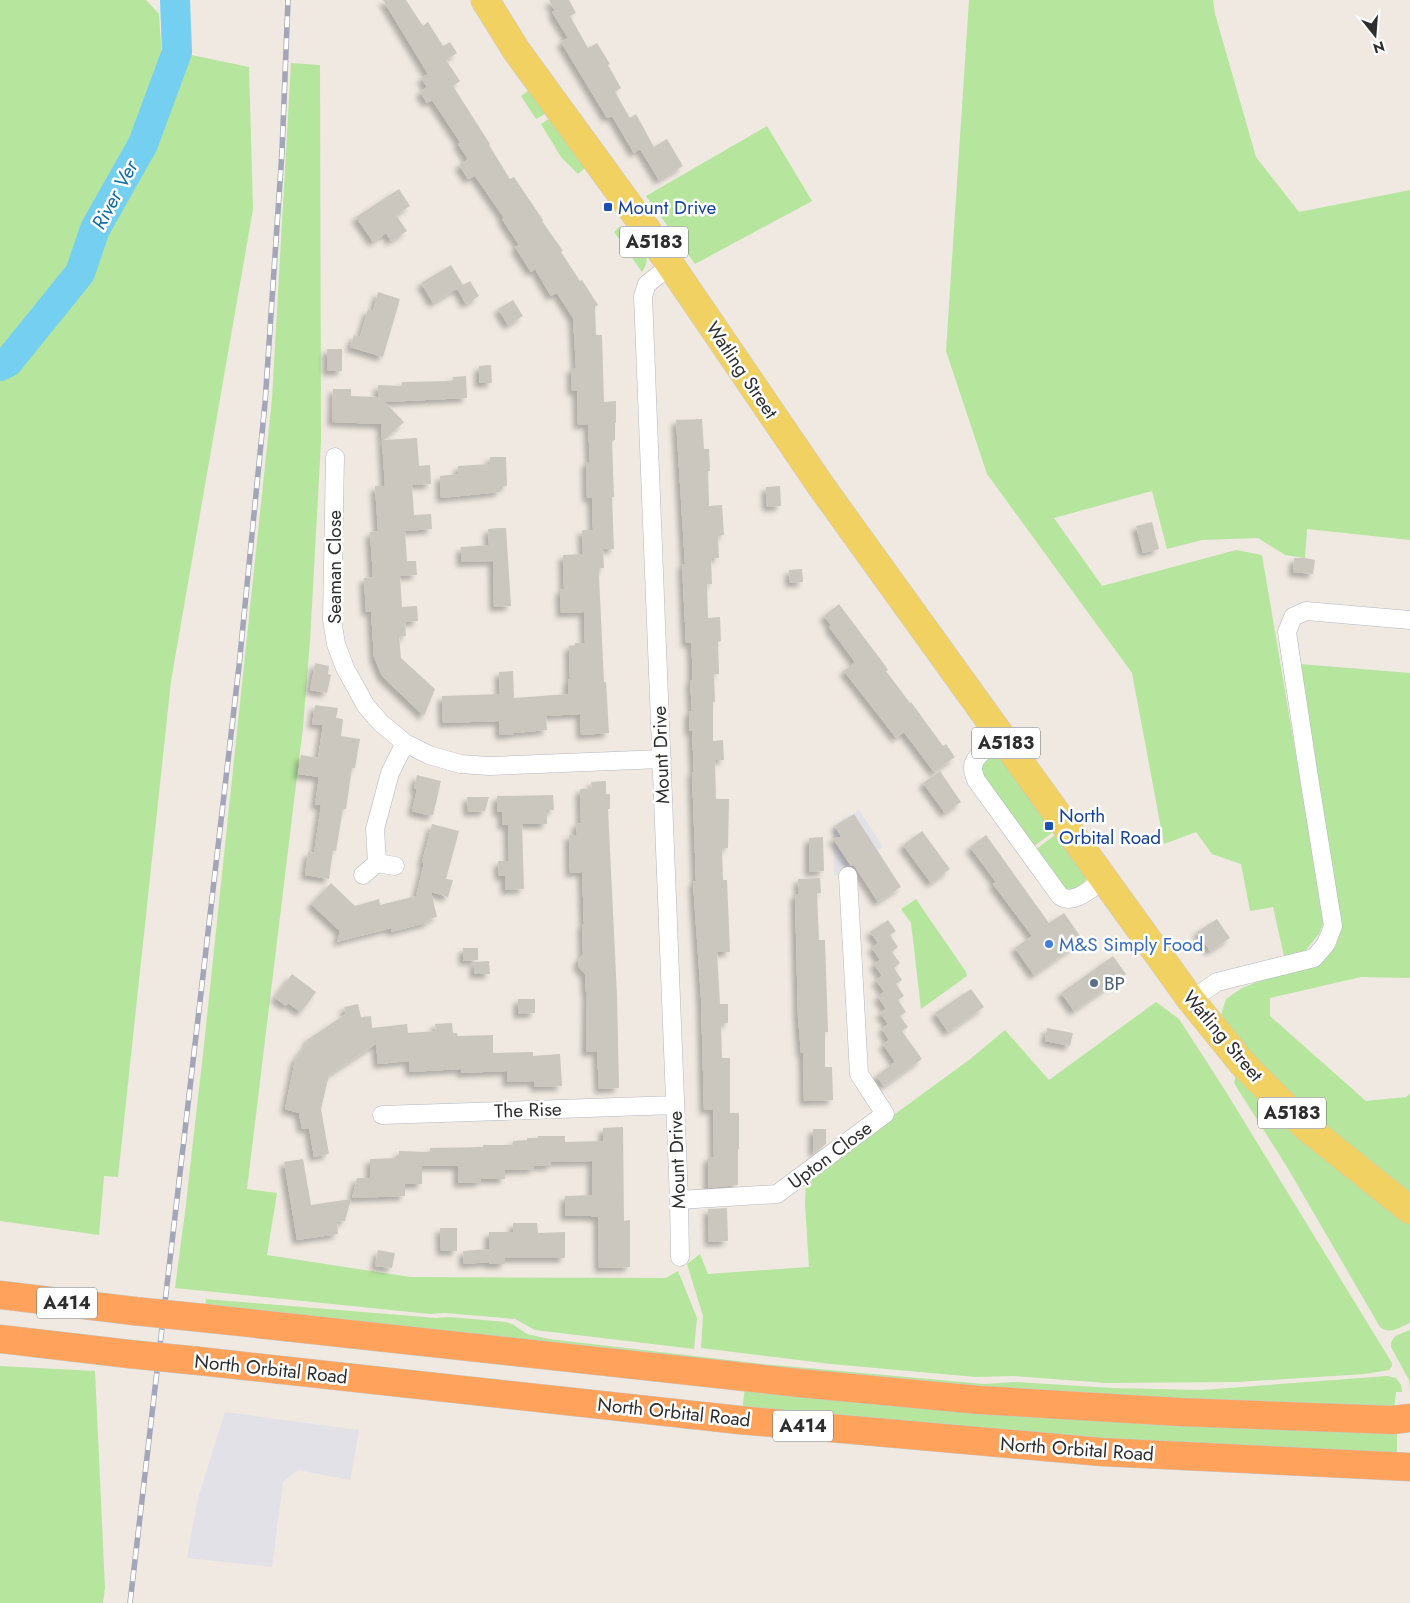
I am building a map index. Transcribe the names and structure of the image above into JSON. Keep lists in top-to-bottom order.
{
  "streets": {
    "highway": ["A414", "North Orbital Road"],
    "main road": ["A5183", "Watling Street"],
    "street": [
      "Seaman Close",
      "Mount Drive",
      "The Rise",
      "Upton Close"
    ]
  },
  "crossings": [
    ["Watling Street", "Mount Drive"],
    ["Seaman Close", "Mount Drive"],
    ["Mount Drive", "The Rise"],
    ["Mount Drive", "Upton Close"]
  ],
  "water": ["River Ver"],
  "places": {
    "transit": ["Mount Drive", "North Orbital Road"],
    "other": ["M&S Simply Food", "BP"]
  },
  "north": "bottom"
}
